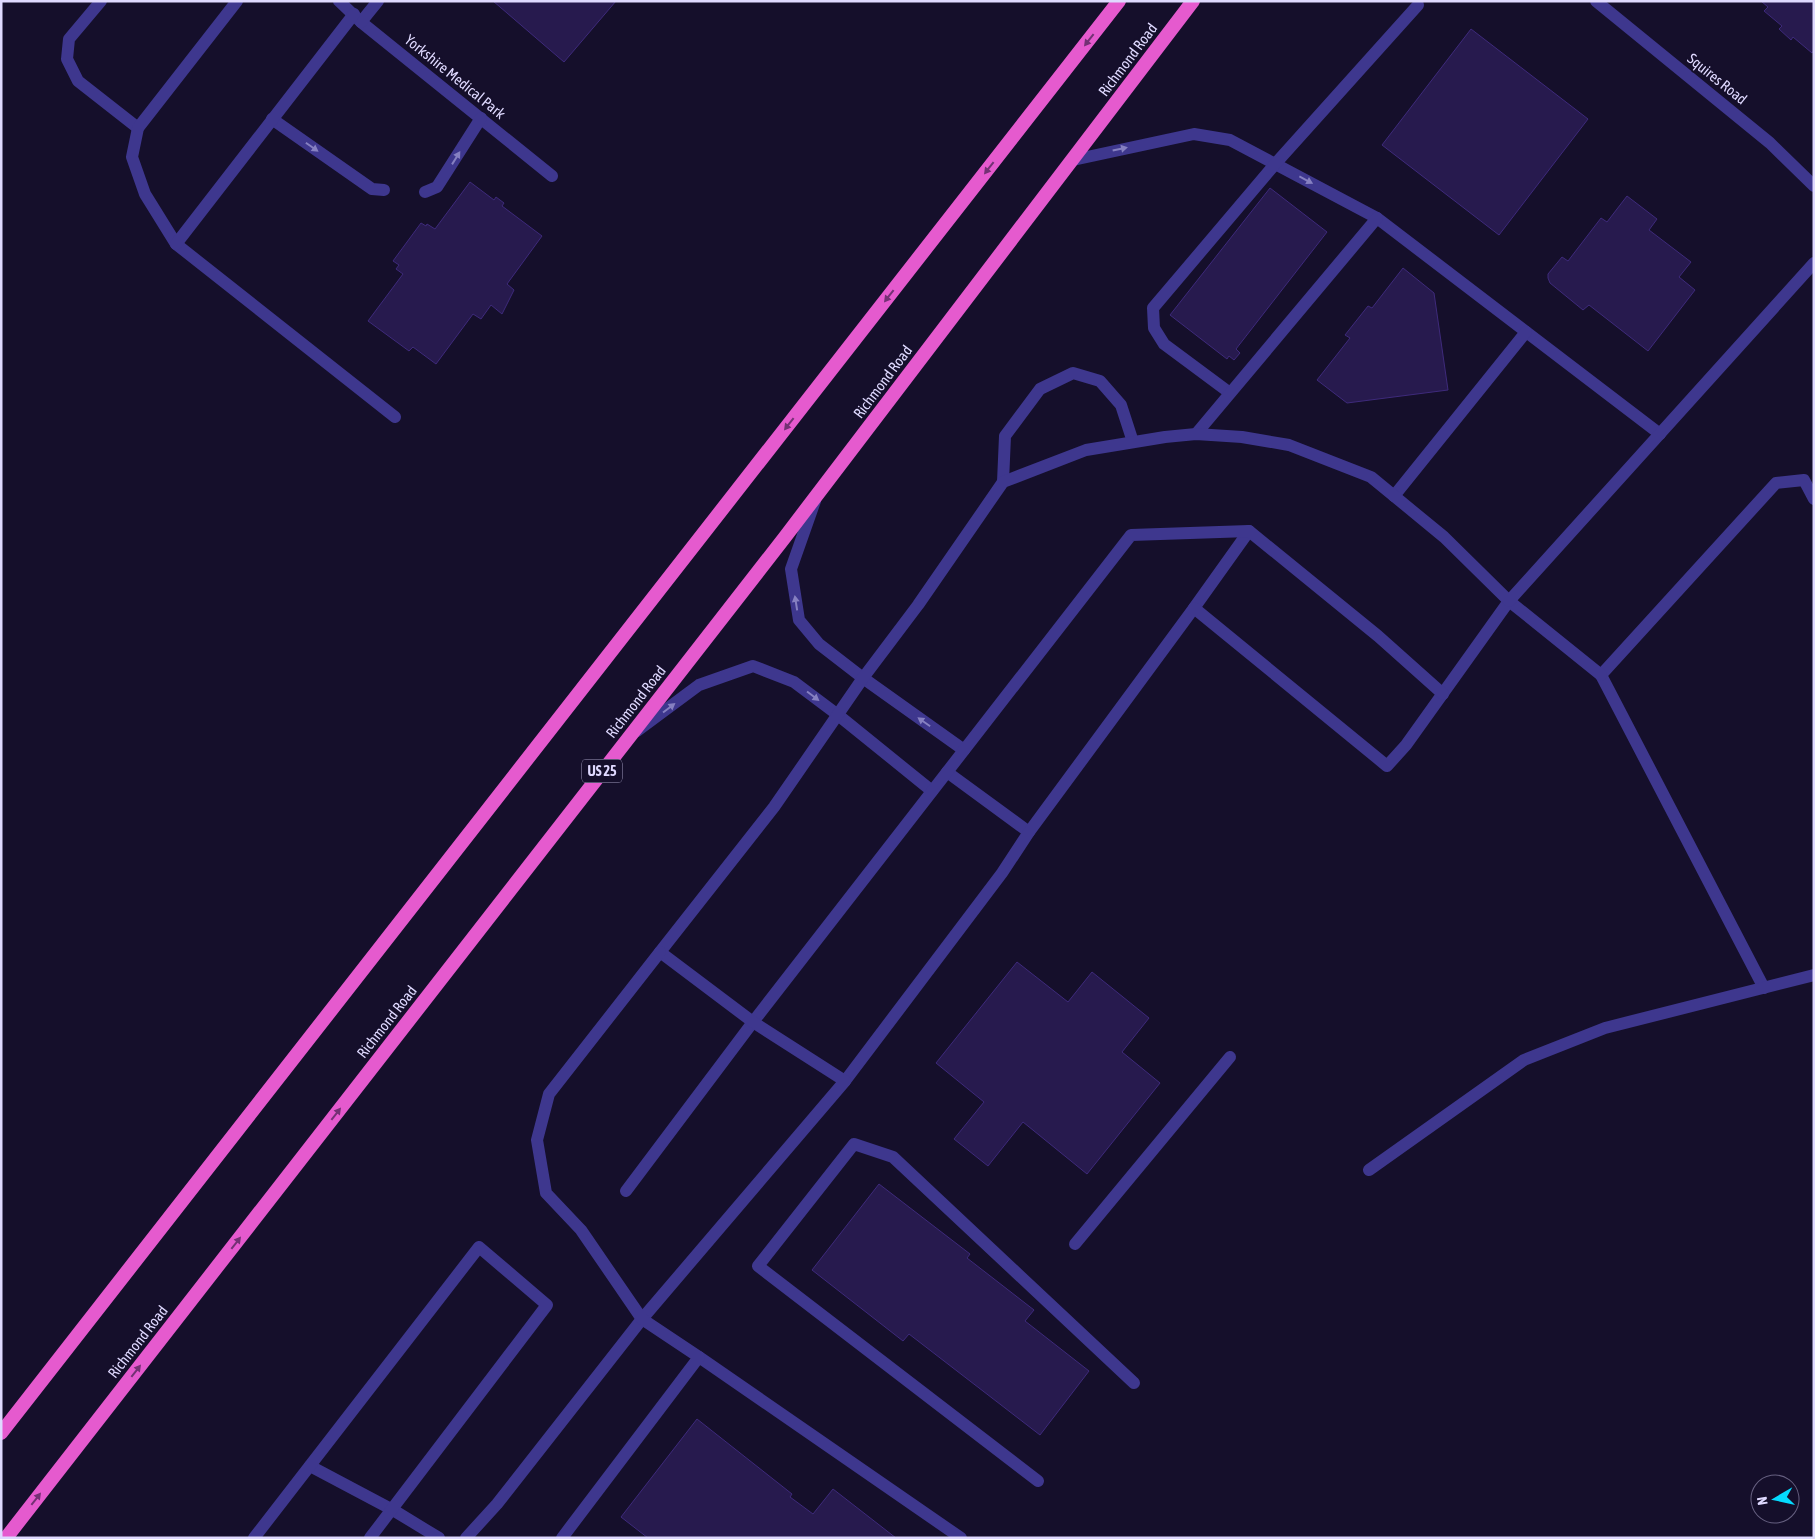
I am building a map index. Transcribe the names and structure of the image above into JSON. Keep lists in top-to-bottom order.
{
  "streets": {
    "highway": ["Richmond Road", "US 25"],
    "street": ["Yorkshire Medical Park", "Squires Road"]
  },
  "north": "left"
}
